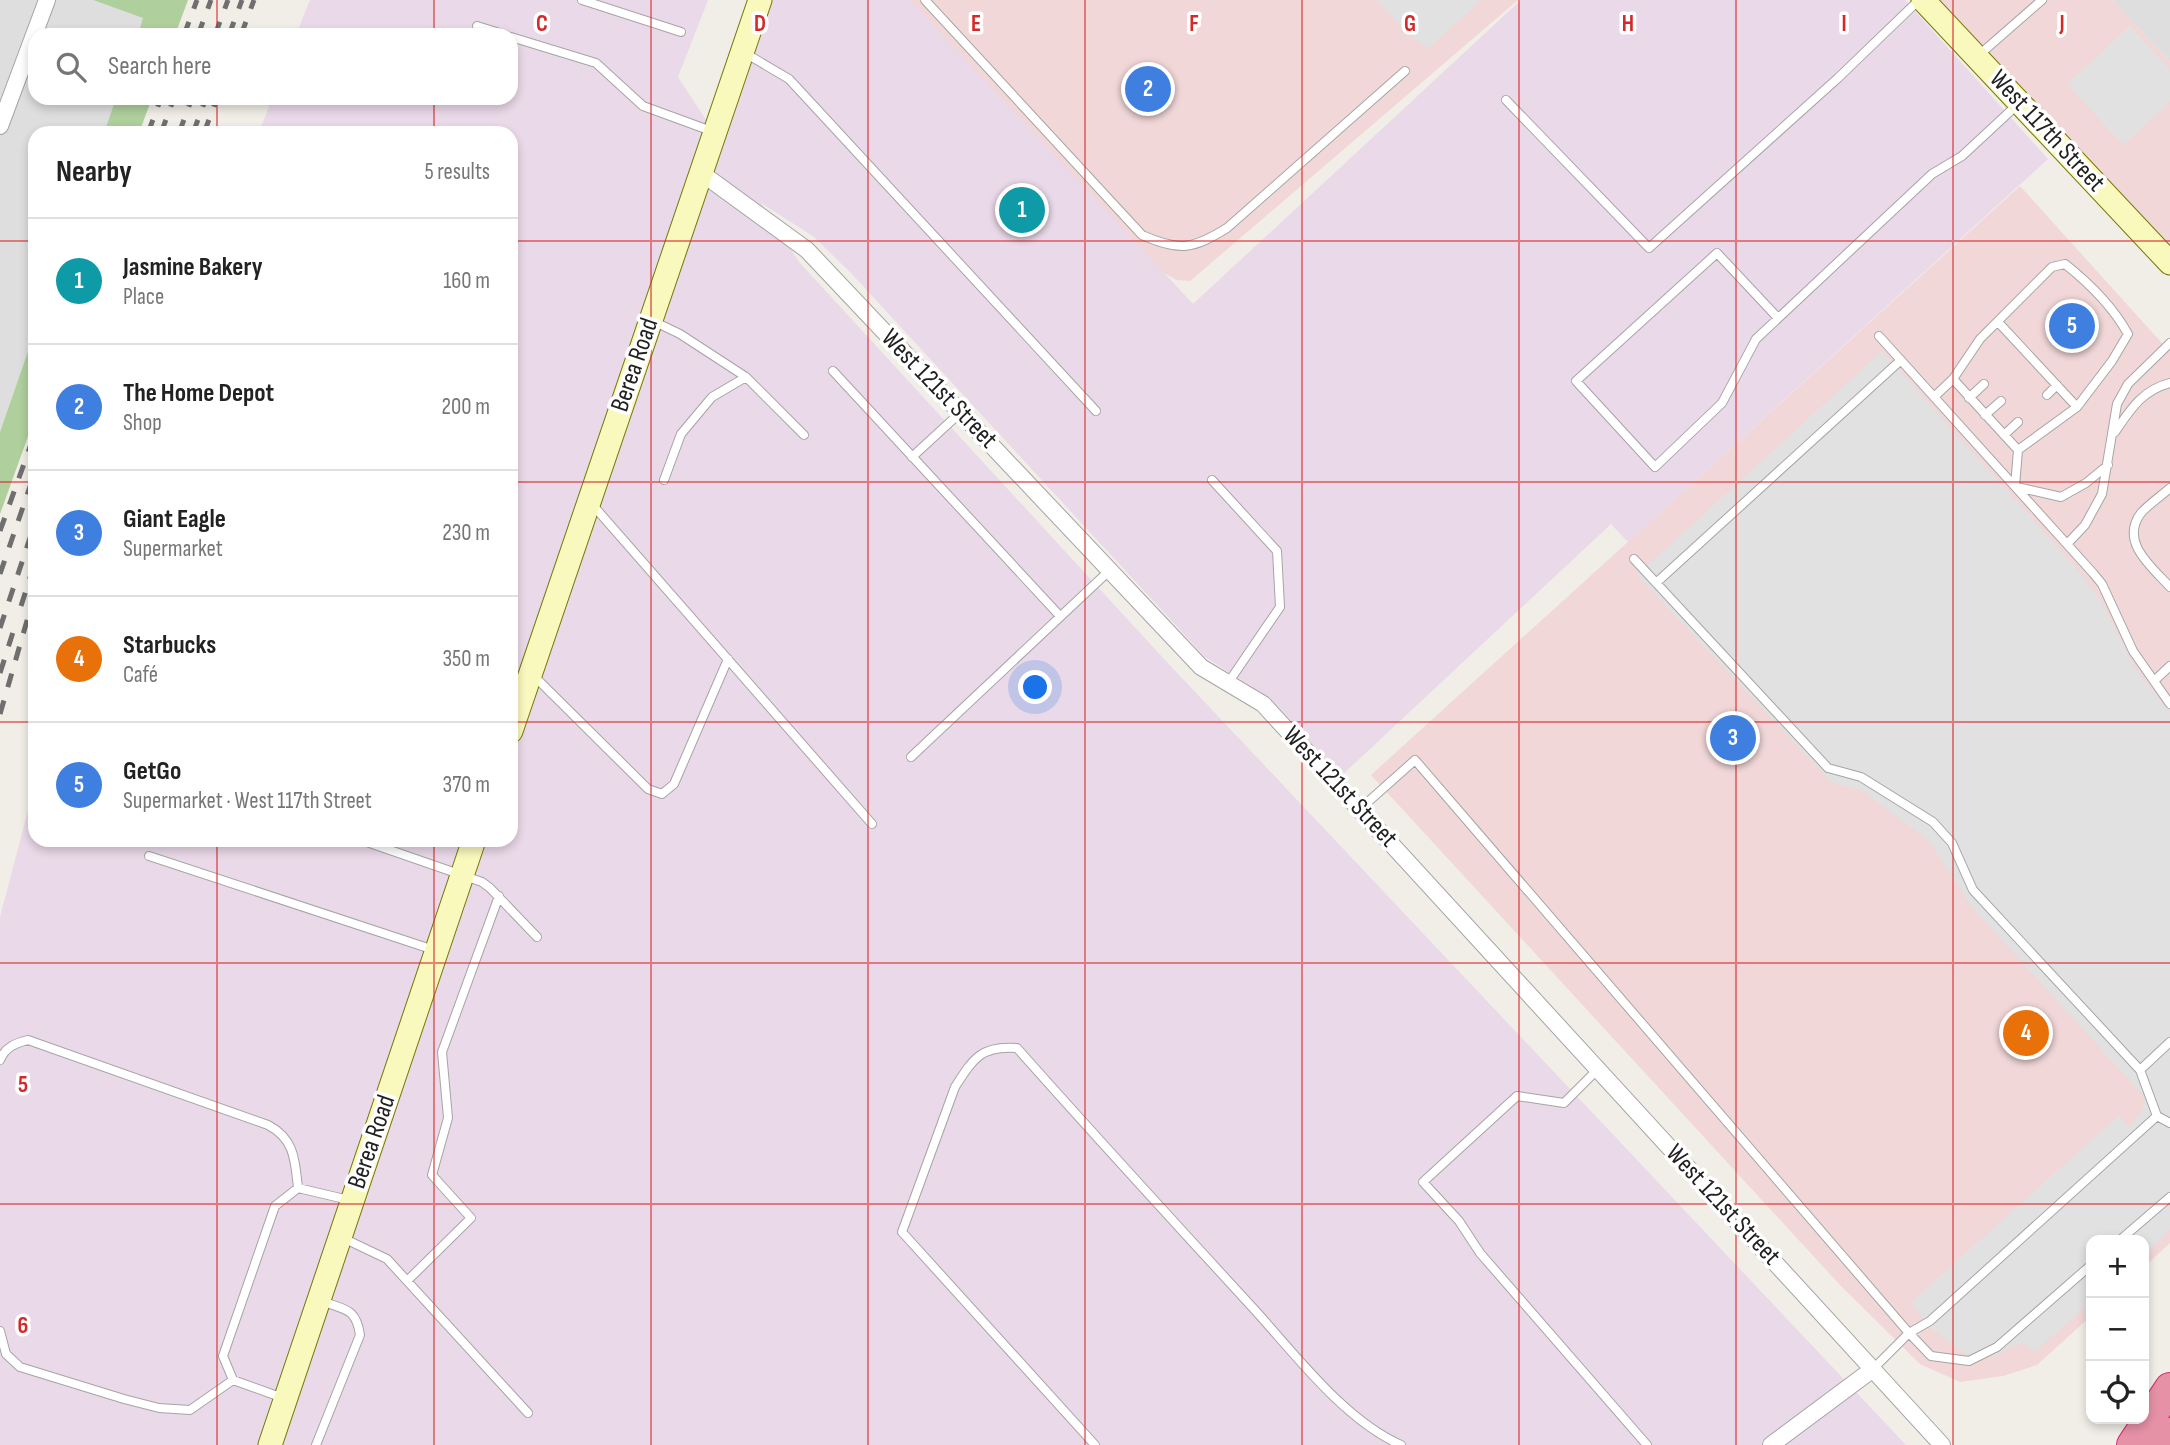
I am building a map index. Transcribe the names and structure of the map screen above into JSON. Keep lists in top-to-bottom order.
{
  "streets": {
    "main road": ["West 117th Street", "Berea Road"],
    "street": ["West 121st Street"]
  },
  "crossings": [
    ["Berea Road", "West 121st Street"]
  ],
  "page": {
    "search": "Search here",
    "pins": [
      "2",
      "1",
      "5",
      "3",
      "4"
    ],
    "heading": ["Nearby", "5 results"],
    "list": [
      {
        "mark": "1",
        "name": "Jasmine Bakery",
        "note": "Place",
        "value": "160 m"
      },
      {
        "mark": "2",
        "name": "The Home Depot",
        "note": "Shop",
        "value": "200 m"
      },
      {
        "mark": "3",
        "name": "Giant Eagle",
        "note": "Supermarket",
        "value": "230 m"
      },
      {
        "mark": "4",
        "name": "Starbucks",
        "note": "Café",
        "value": "350 m"
      },
      {
        "mark": "5",
        "name": "GetGo",
        "note": "Supermarket · West 117th Street",
        "value": "370 m"
      }
    ],
    "map_buttons": ["+", "−"]
  },
  "grid": {
    "columns": [
      "C",
      "D",
      "E",
      "F",
      "G",
      "H",
      "I",
      "J"
    ],
    "rows": ["5", "6"]
  }
}
